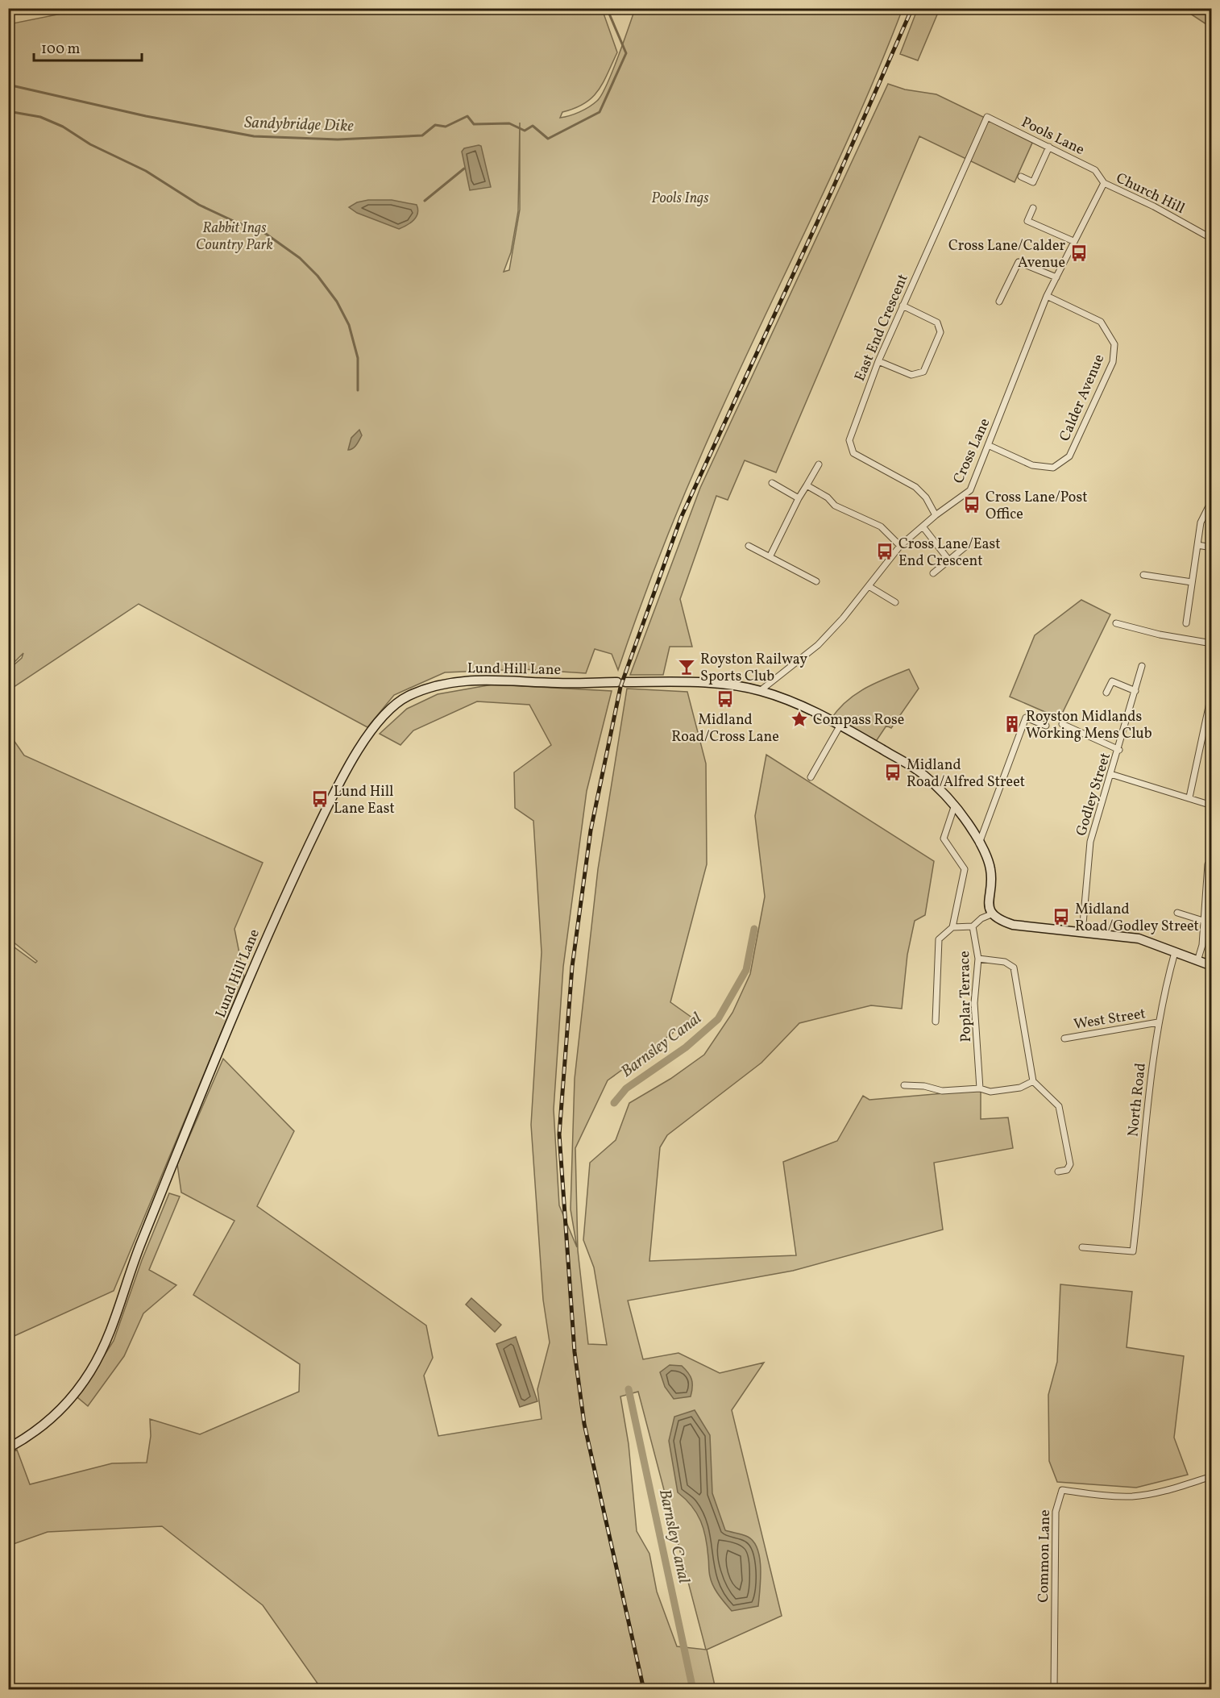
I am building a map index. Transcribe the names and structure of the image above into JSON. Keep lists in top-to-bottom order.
{
  "streets": {
    "main road": ["Lund Hill Lane"],
    "street": [
      "Pools Lane",
      "Church Hill",
      "East End Crescent",
      "Calder Avenue",
      "Cross Lane",
      "Godley Street",
      "Poplar Terrace",
      "West Street",
      "North Road",
      "Common Lane"
    ]
  },
  "crossings": [
    ["Pools Lane", "Church Hill"],
    ["Pools Lane", "East End Crescent"],
    ["Pools Lane", "Cross Lane"],
    ["Church Hill", "Cross Lane"],
    ["East End Crescent", "Cross Lane"],
    ["Calder Avenue", "Cross Lane"],
    ["Cross Lane", "Lund Hill Lane"],
    ["West Street", "North Road"]
  ],
  "water": ["Sandybridge Dike", "Barnsley Canal"],
  "parks": ["Pools Ings", "Rabbit Ings Country Park"],
  "places": {
    "bus stop": [
      "Cross Lane/Calder Avenue",
      "Cross Lane/Post Office",
      "Cross Lane/East End Crescent",
      "Midland Road/Cross Lane",
      "Midland Road/Alfred Street",
      "Lund Hill Lane East",
      "Midland Road/Godley Street"
    ],
    "bar": ["Royston Railway Sports Club"],
    "place": ["Compass Rose"],
    "building": ["Royston Midlands Working Mens Club"]
  },
  "scale_bar": "100 m"
}
